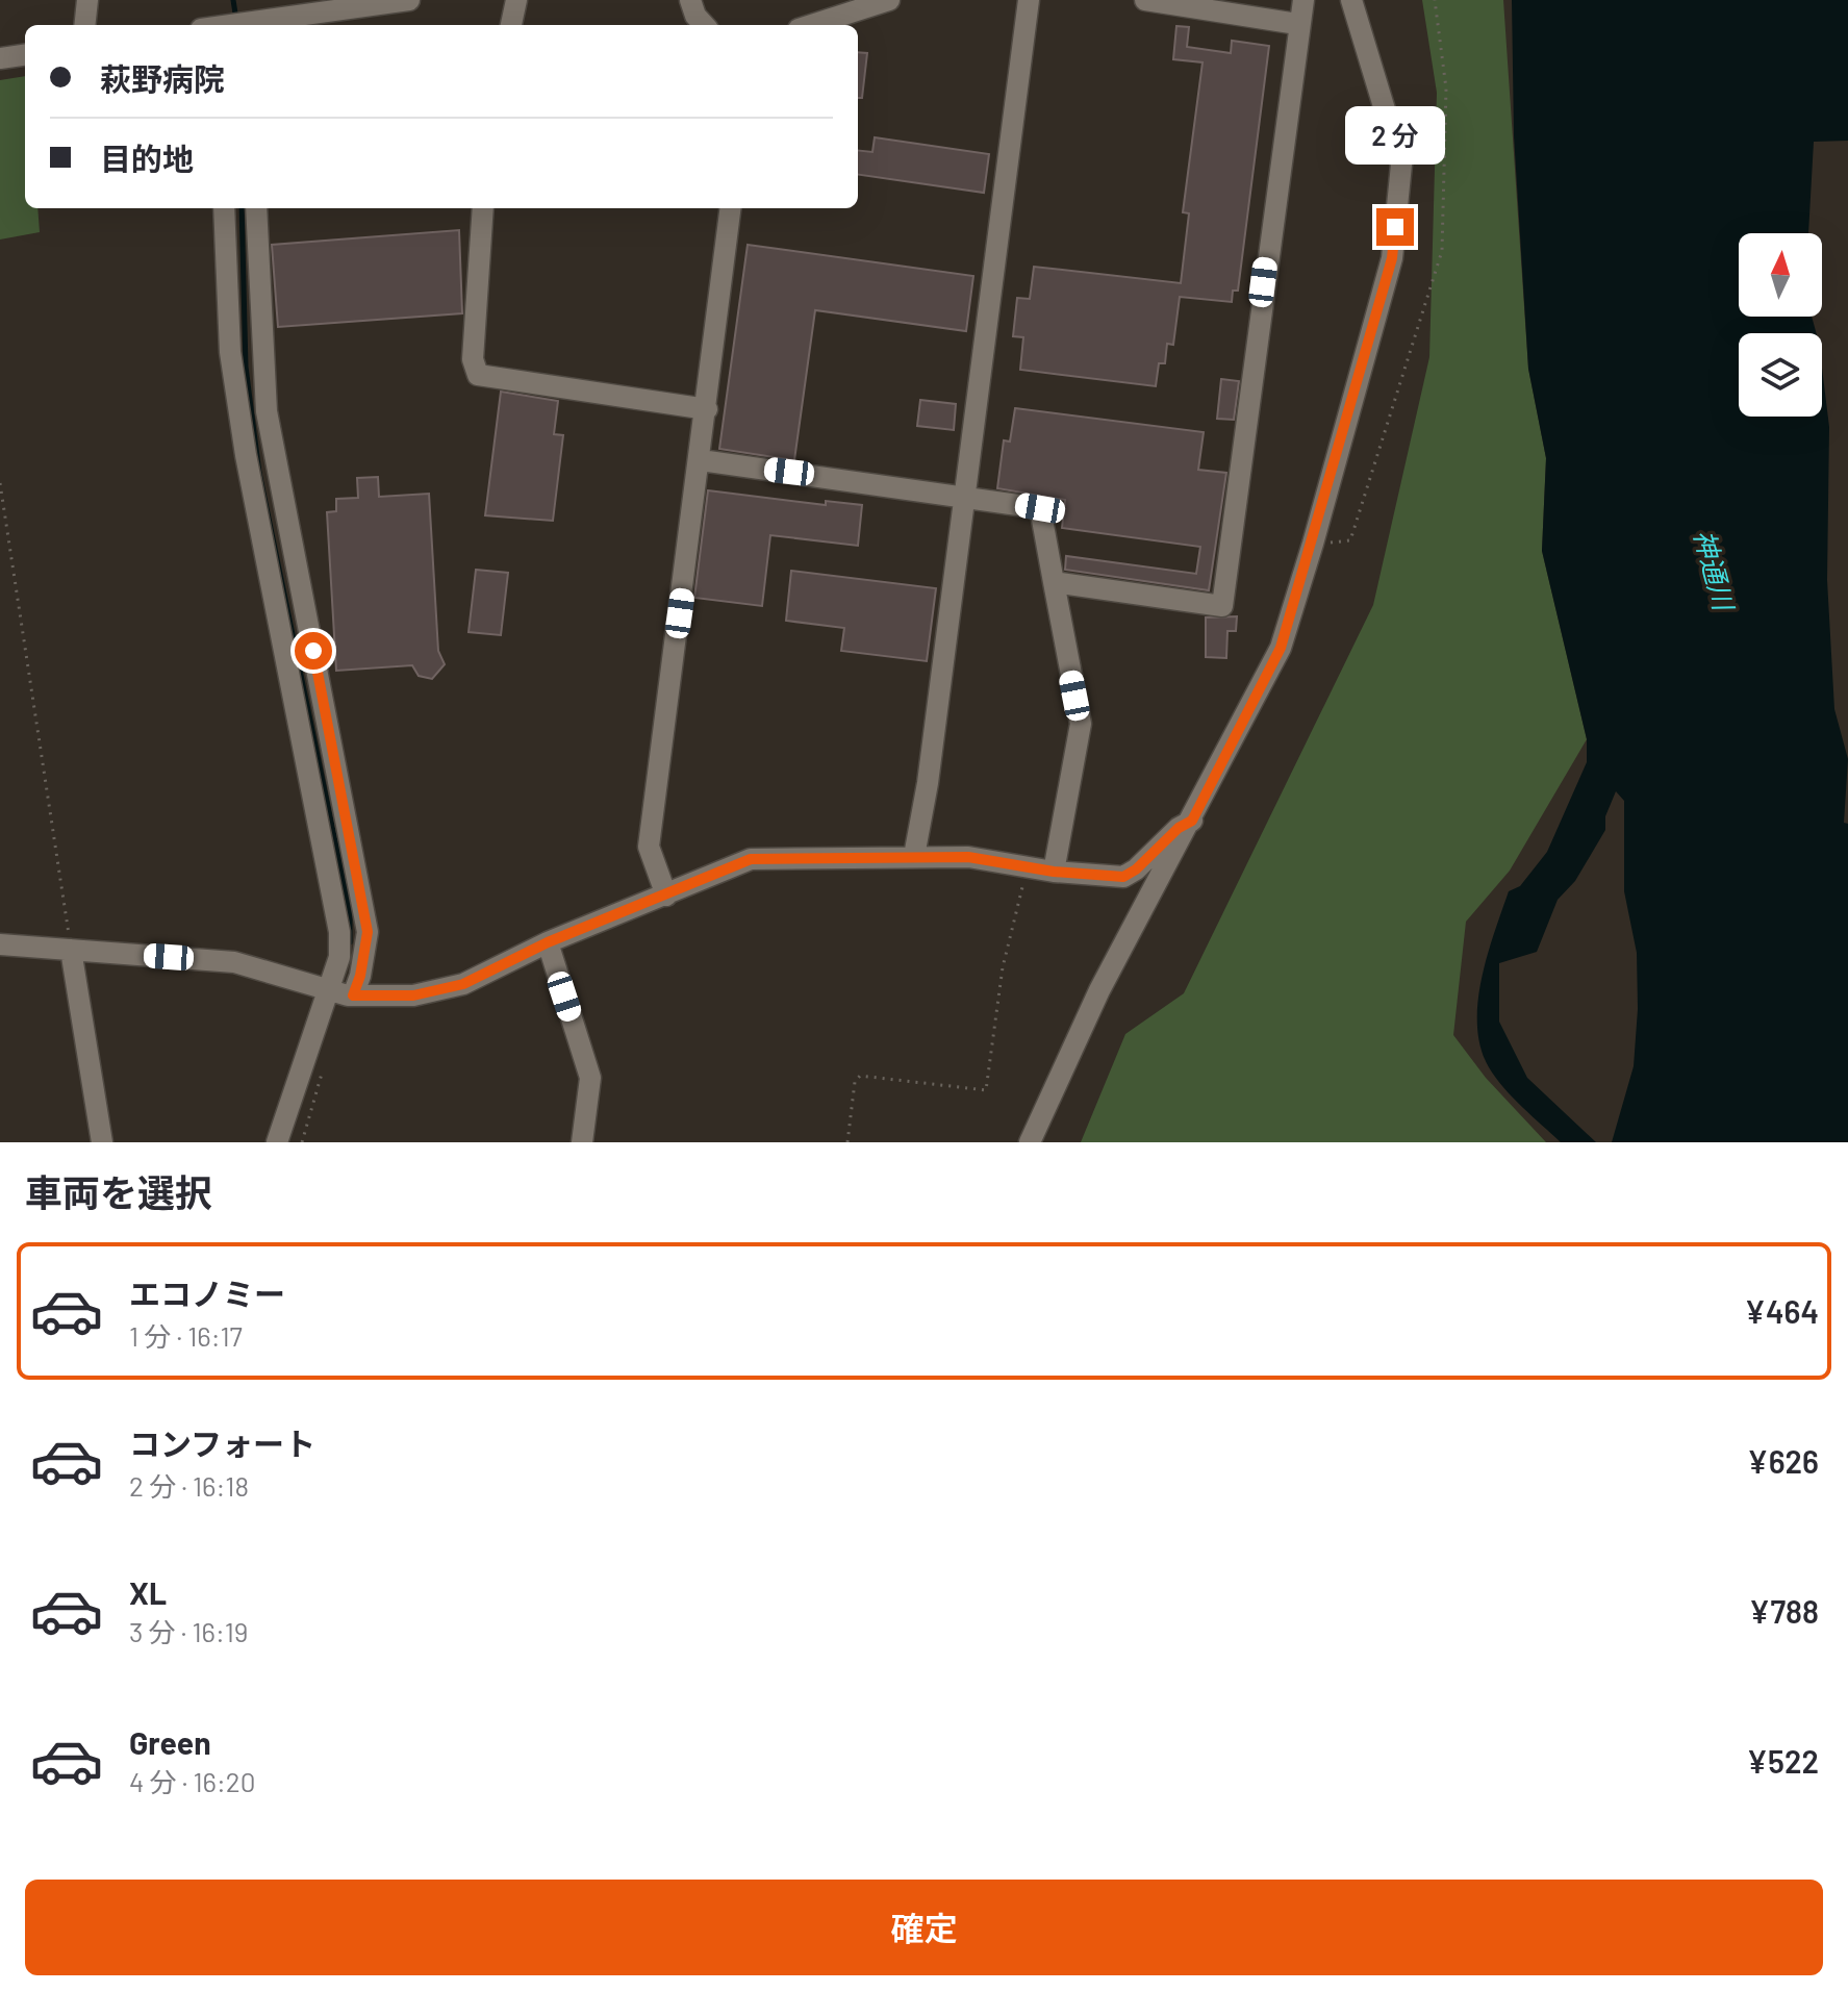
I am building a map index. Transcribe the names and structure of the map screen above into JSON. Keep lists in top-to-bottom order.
{
  "water": ["神通川"],
  "north": "top",
  "page": {
    "banner": ["萩野病院", "目的地"],
    "bubble": "2 分",
    "heading": "車両を選択",
    "list": [
      {
        "name": "エコノミー",
        "note": "1 分 · 16:17",
        "value": "¥464"
      },
      {
        "name": "コンフォート",
        "note": "2 分 · 16:18",
        "value": "¥626"
      },
      {
        "name": "XL",
        "note": "3 分 · 16:19",
        "value": "¥788"
      },
      {
        "name": "Green",
        "note": "4 分 · 16:20",
        "value": "¥522"
      }
    ],
    "buttons": "確定"
  }
}
